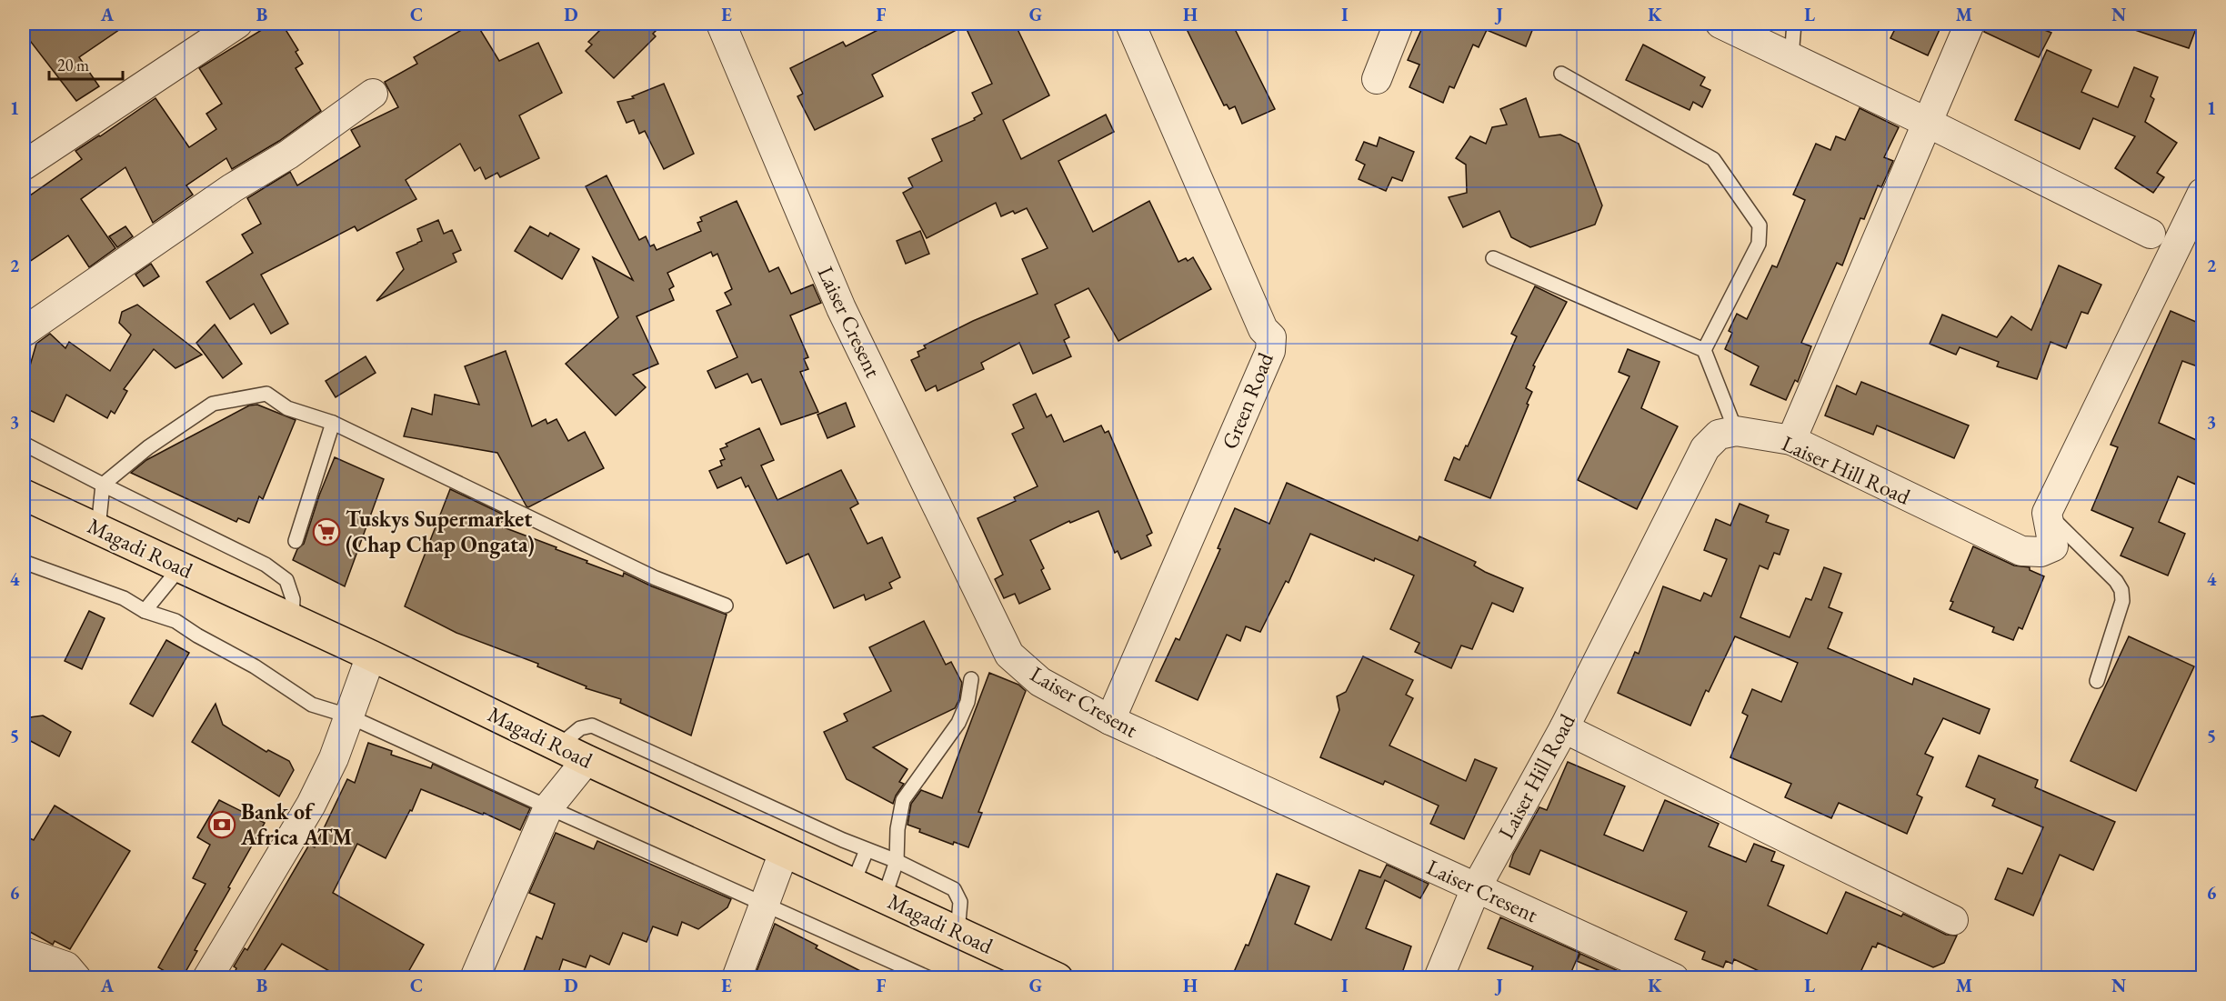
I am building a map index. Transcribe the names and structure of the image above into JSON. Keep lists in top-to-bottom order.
{
  "streets": {
    "highway": ["Magadi Road"],
    "street": ["Laiser Cresent", "Green Road", "Laiser Hill Road"]
  },
  "crossings": [
    ["Laiser Cresent", "Green Road"],
    ["Laiser Cresent", "Laiser Hill Road"]
  ],
  "places": {
    "supermarket": ["Tuskys Supermarket (Chap Chap Ongata)"],
    "bank": ["Bank of Africa ATM"]
  },
  "scale_bar": "20 m",
  "grid": {
    "columns": [
      "A",
      "B",
      "C",
      "D",
      "E",
      "F",
      "G",
      "H",
      "I",
      "J",
      "K",
      "L",
      "M",
      "N"
    ],
    "rows": [
      "1",
      "2",
      "3",
      "4",
      "5",
      "6"
    ]
  }
}
